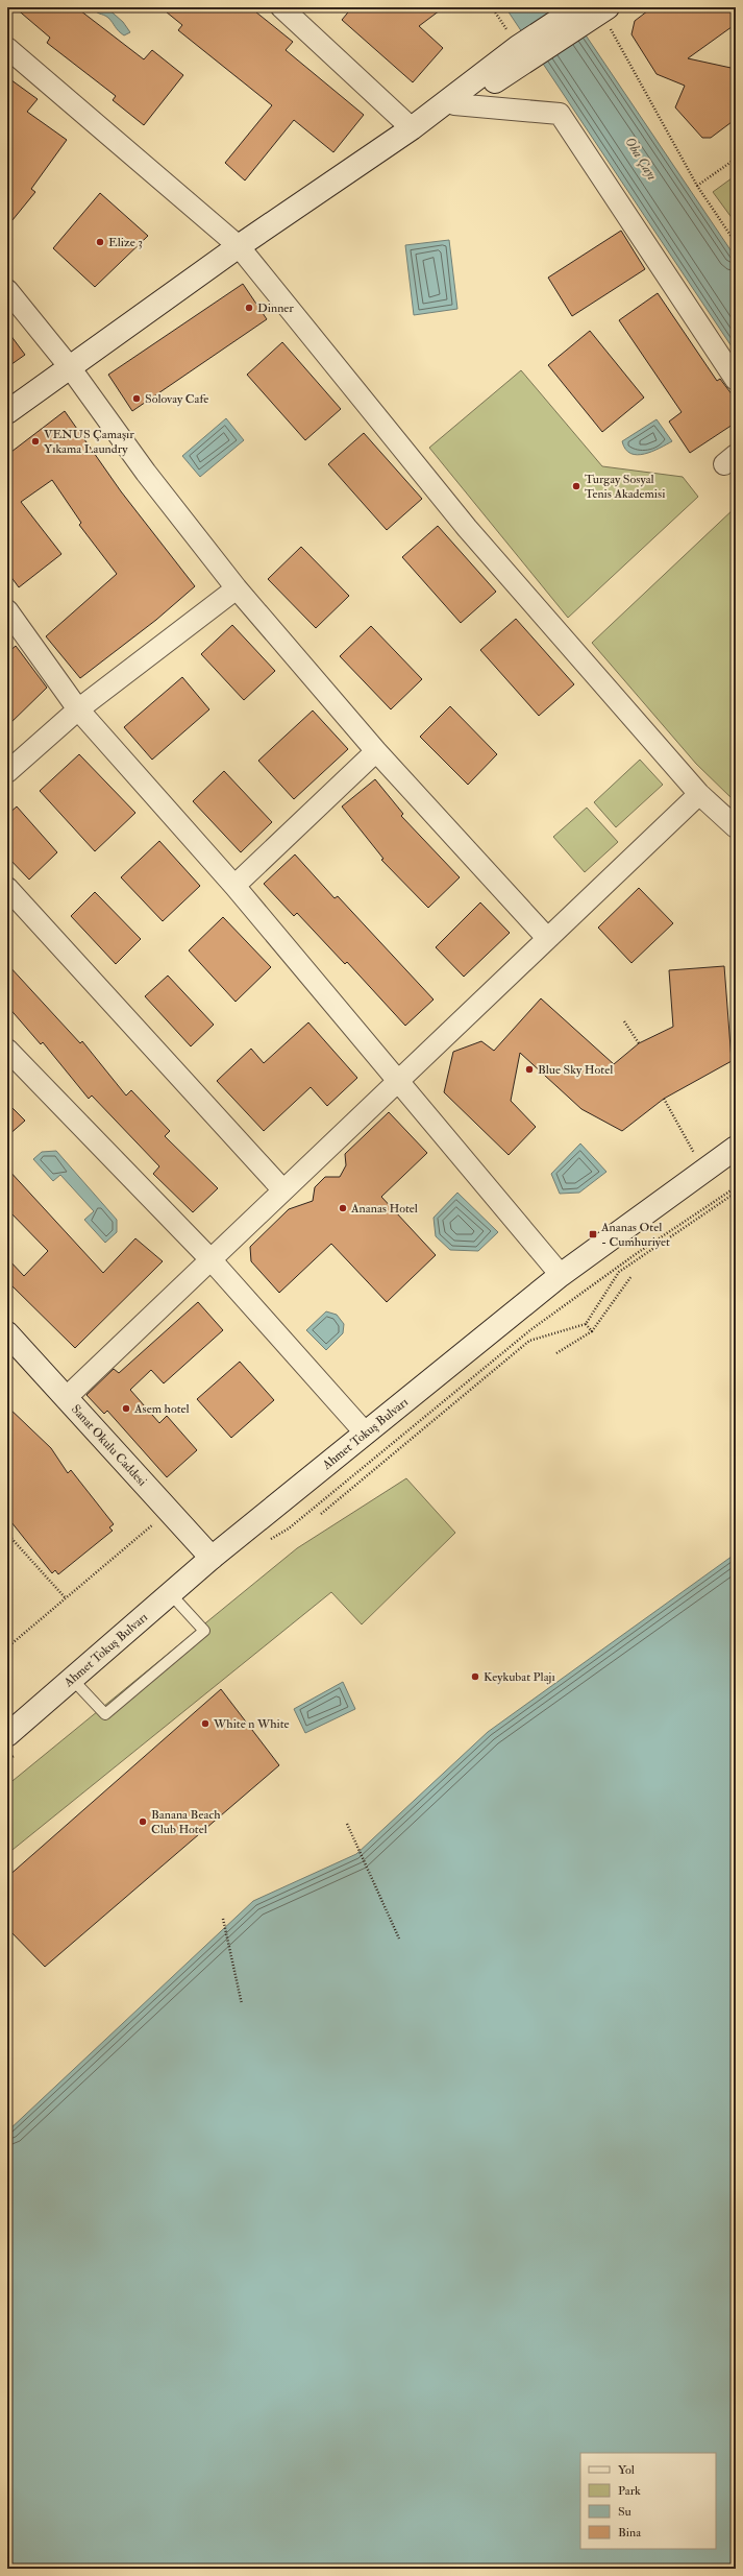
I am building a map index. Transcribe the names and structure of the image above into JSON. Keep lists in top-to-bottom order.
{
  "streets": {
    "street": ["Ahmet Tokuş Bulvarı", "Sanat Okulu Caddesi"]
  },
  "crossings": [
    ["Ahmet Tokuş Bulvarı", "Sanat Okulu Caddesi"]
  ],
  "water": ["Oba Çayı"],
  "places": {
    "other": [
      "Elize 3",
      "Dinner",
      "Solovay Cafe",
      "VENUS Çamaşır Yıkama Laundry",
      "Turgay Sosyal Tenis Akademisi",
      "Blue Sky Hotel",
      "Ananas Hotel",
      "Asem hotel",
      "Keykubat Plajı",
      "White n White",
      "Banana Beach Club Hotel"
    ],
    "transit": ["Ananas Otel - Cumhuriyet"]
  },
  "legend": [
    "Yol",
    "Park",
    "Su",
    "Bina"
  ]
}
